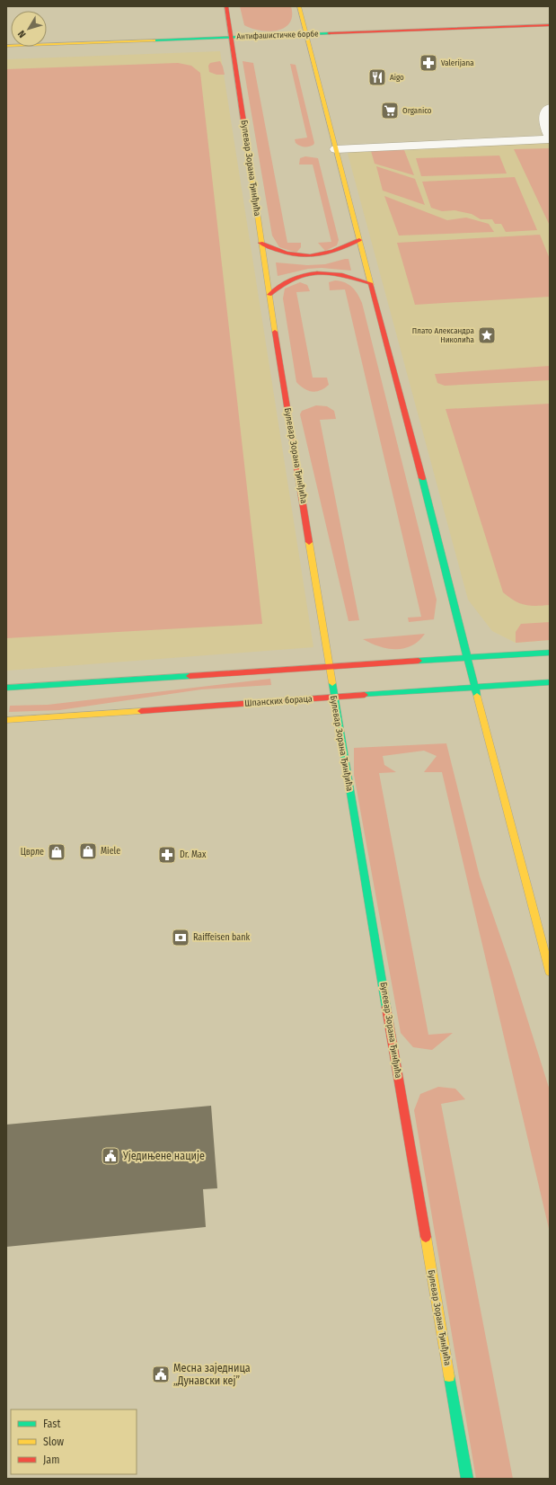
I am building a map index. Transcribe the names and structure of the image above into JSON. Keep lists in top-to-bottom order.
{
  "streets": {
    "street": ["Антифашистичке борбе", "Булевар Зорана Ђинђића", "Шпанских бораца"]
  },
  "crossings": [
    ["Антифашистичке борбе", "Булевар Зорана Ђинђића"],
    ["Булевар Зорана Ђинђића", "Шпанских бораца"]
  ],
  "places": {
    "pharmacy": ["Valerijana", "Dr. Max"],
    "restaurant": ["Aigo"],
    "supermarket": ["Organico"],
    "place": ["Плато Александра Николића"],
    "shop": ["Miele", "Цврле"],
    "bank": ["Raiffeisen bank"],
    "public building": ["Уједињене нације", "Месна заједница „Дунавски кеј”"]
  },
  "legend": ["Fast", "Slow", "Jam"],
  "north": "bottom left"
}
